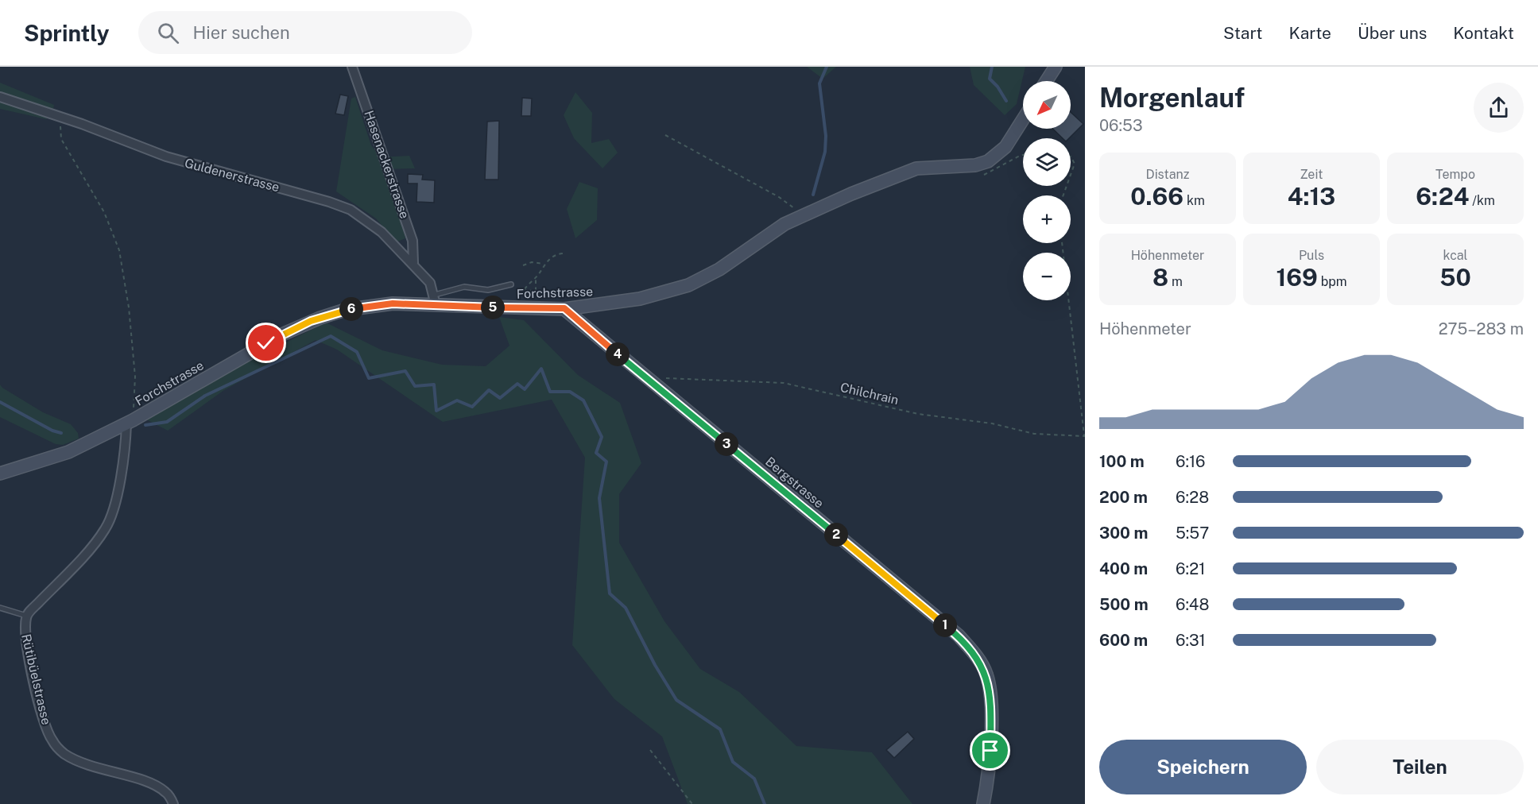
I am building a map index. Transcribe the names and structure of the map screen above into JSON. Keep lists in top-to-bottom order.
{
  "streets": {
    "main road": ["Forchstrasse", "Bergstrasse"],
    "street": ["Hasenackerstrasse", "Guldenerstrasse", "Rütibüelstrasse"],
    "path": ["Chilchrain"]
  },
  "crossings": [
    ["Hasenackerstrasse", "Guldenerstrasse"],
    ["Guldenerstrasse", "Forchstrasse"],
    ["Forchstrasse", "Bergstrasse"],
    ["Forchstrasse", "Rütibüelstrasse"],
    ["Chilchrain", "Bergstrasse"]
  ],
  "north": "bottom left",
  "page": {
    "header": "Sprintly",
    "search": "Hier suchen",
    "nav": [
      "Start",
      "Karte",
      "Über uns",
      "Kontakt"
    ],
    "heading": ["Morgenlauf", "06:53"],
    "map_buttons": ["+", "−"],
    "stats": [
      ["Distanz", "0.66 km"],
      ["Zeit", "4:13"],
      ["Tempo", "6:24 /km"],
      ["Höhenmeter", "8 m"],
      ["Puls", "169 bpm"],
      ["kcal", "50"]
    ],
    "pins": [
      "5",
      "6",
      "4",
      "3",
      "2",
      "1"
    ],
    "chart": ["Höhenmeter", "275–283 m"],
    "list": [
      {
        "name": "100 m",
        "note": "6:16"
      },
      {
        "name": "200 m",
        "note": "6:28"
      },
      {
        "name": "300 m",
        "note": "5:57"
      },
      {
        "name": "400 m",
        "note": "6:21"
      },
      {
        "name": "500 m",
        "note": "6:48"
      },
      {
        "name": "600 m",
        "note": "6:31"
      }
    ],
    "buttons": ["Speichern", "Teilen"]
  }
}
